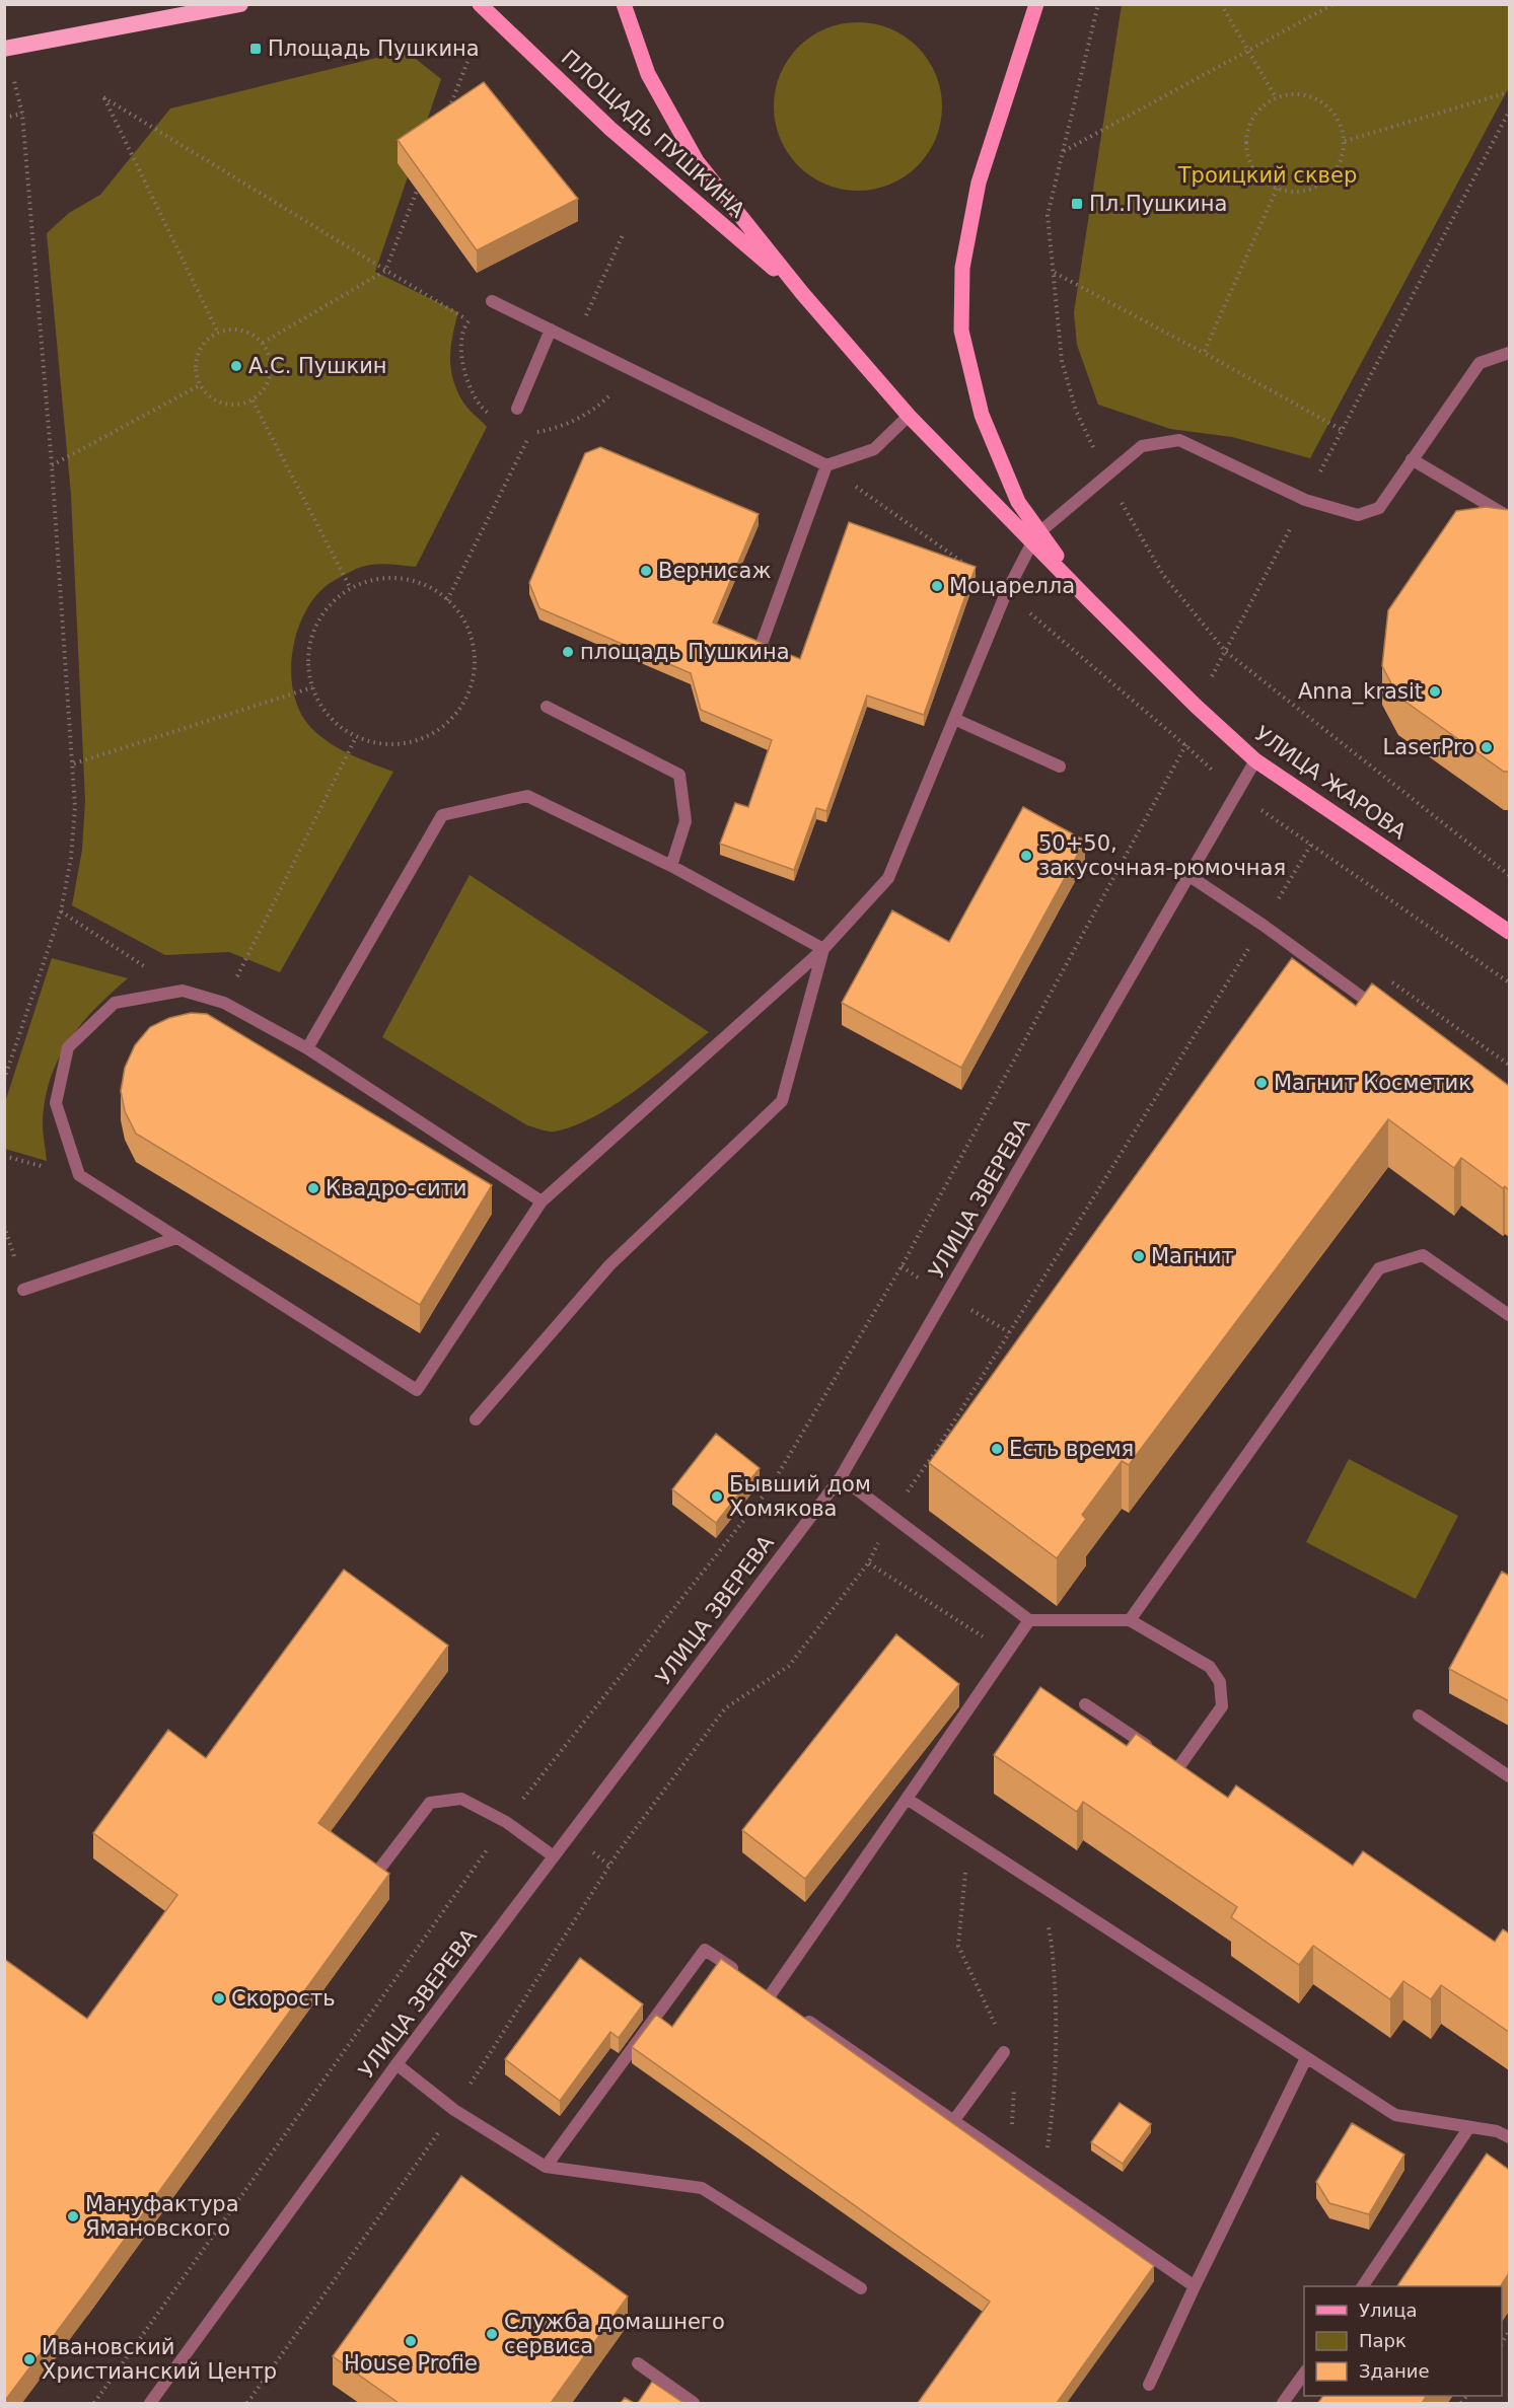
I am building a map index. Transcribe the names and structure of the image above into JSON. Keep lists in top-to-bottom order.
{
  "streets": {
    "main road": ["ПЛОЩАДЬ ПУШКИНА", "УЛИЦА ЖАРОВА"],
    "street": ["УЛИЦА ЗВЕРЕВА"]
  },
  "crossings": [
    ["ПЛОЩАДЬ ПУШКИНА", "УЛИЦА ЖАРОВА"],
    ["УЛИЦА ЖАРОВА", "УЛИЦА ЗВЕРЕВА"]
  ],
  "parks": ["Троицкий сквер"],
  "places": {
    "transit": ["Площадь Пушкина", "Пл.Пушкина"],
    "other": [
      "А.C. Пушкин",
      "Вернисаж",
      "Моцарелла",
      "площадь Пушкина",
      "Anna_krasit",
      "LaserPro",
      "50+50, закусочная-рюмочная",
      "Магнит Косметик",
      "Квадро-сити",
      "Магнит",
      "Есть время",
      "Бывший дом Хомякова",
      "Скорость",
      "Мануфактура Ямановского",
      "Служба домашнего сервиса",
      "House Profie",
      "Ивановский Христианский Центр"
    ]
  },
  "legend": ["Улица", "Парк", "Здание"]
}
